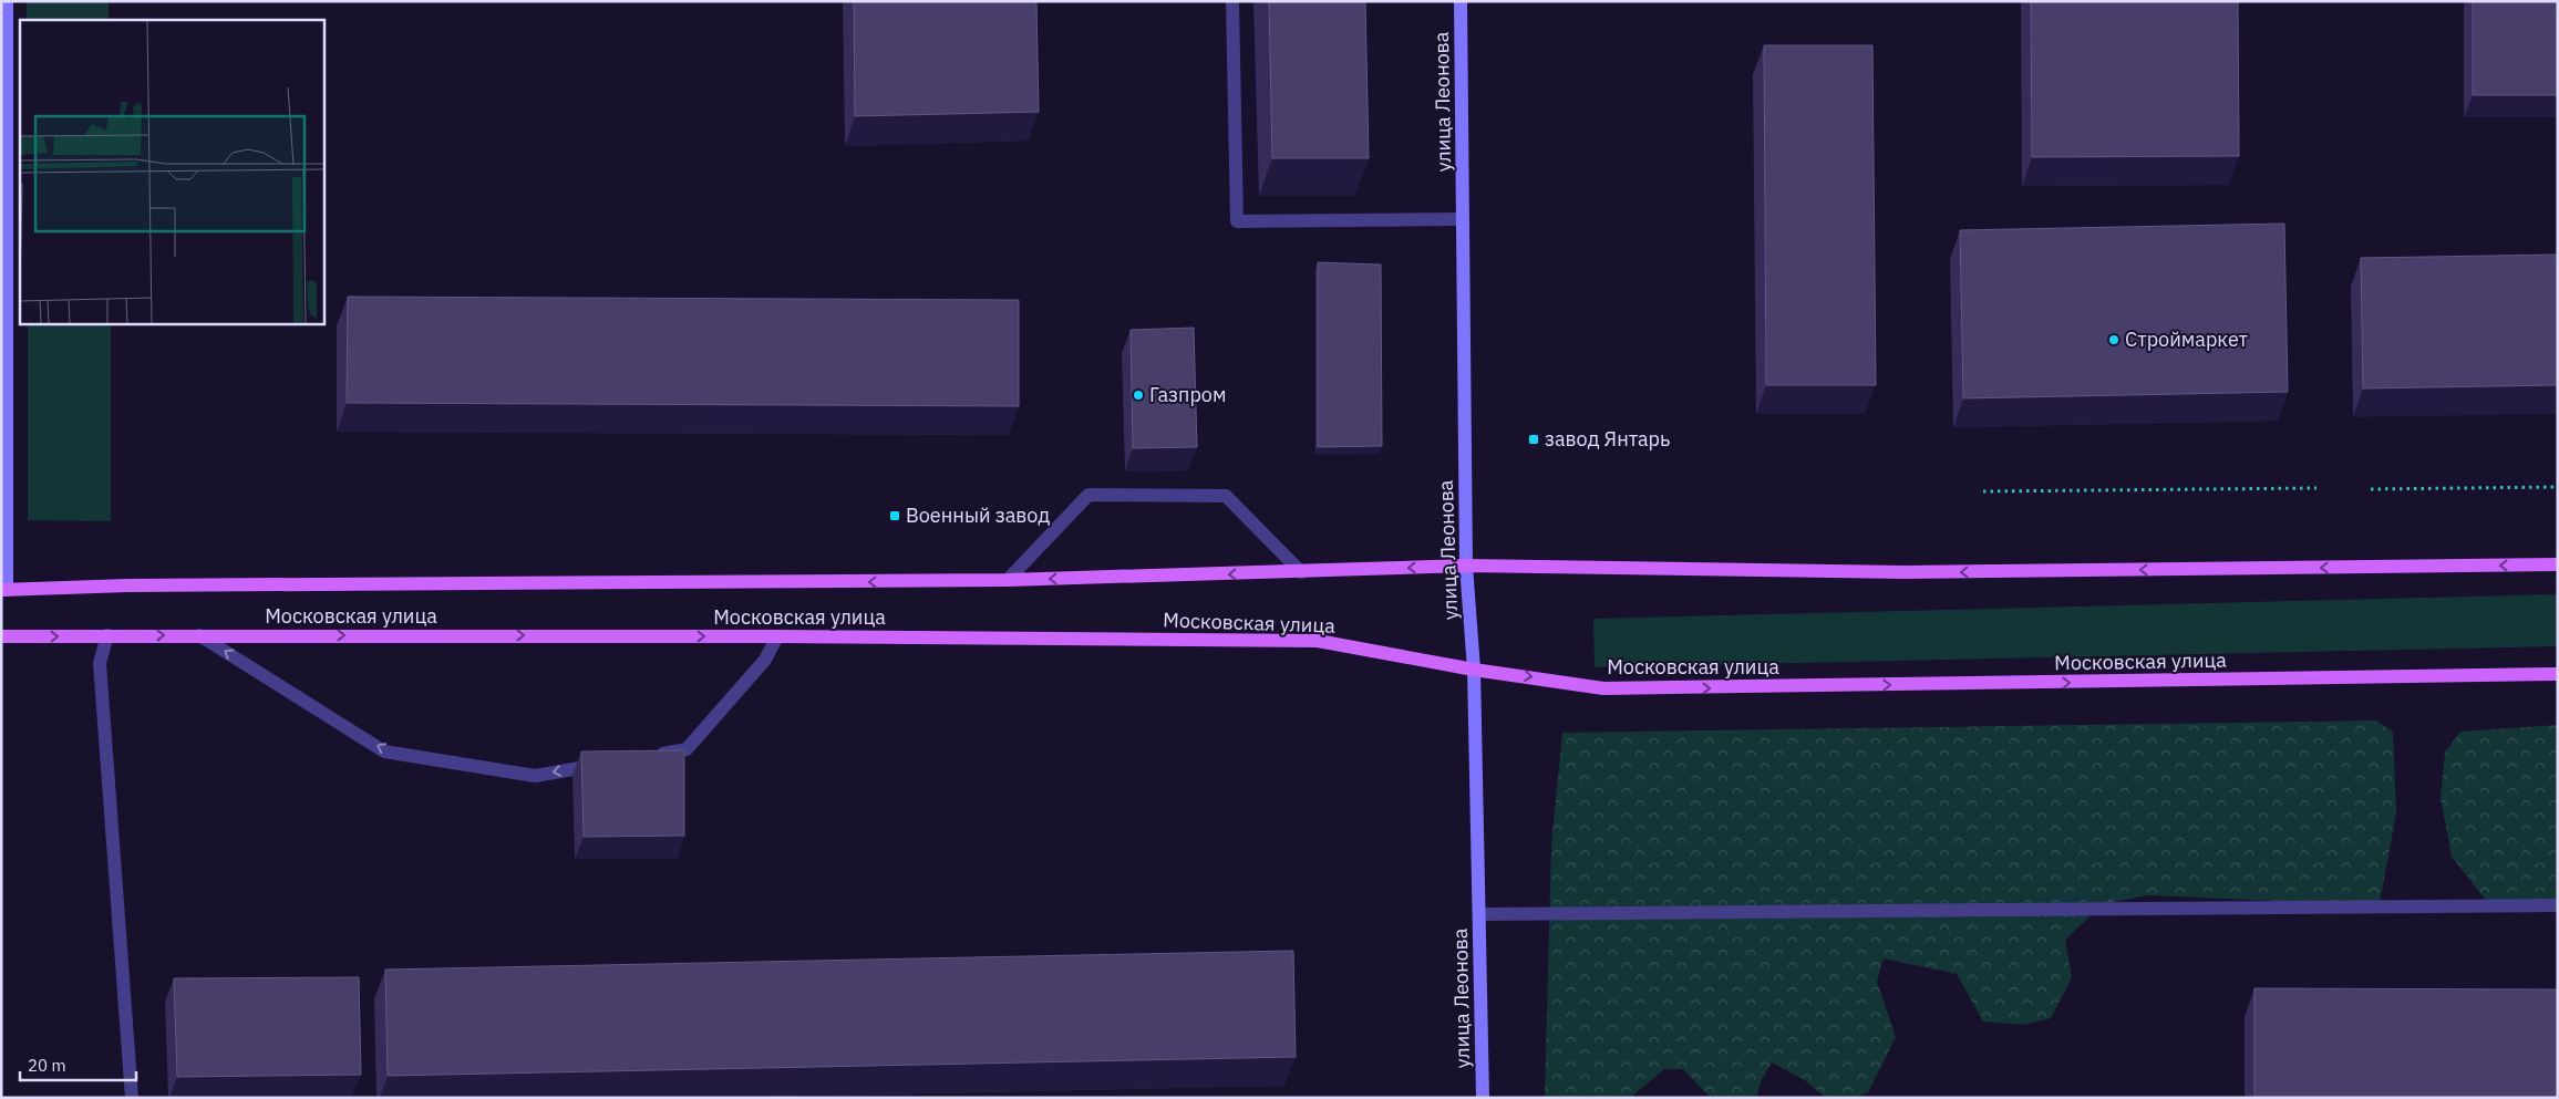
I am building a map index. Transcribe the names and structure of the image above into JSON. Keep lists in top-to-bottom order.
{
  "streets": {
    "main road": ["Московская улица"],
    "street": ["улица Леонова"]
  },
  "crossings": [
    ["улица Леонова", "Московская улица"]
  ],
  "places": {
    "other": ["Строймаркет", "Газпром"],
    "transit": ["завод Янтарь", "Военный завод"]
  },
  "scale_bar": "20 m"
}
